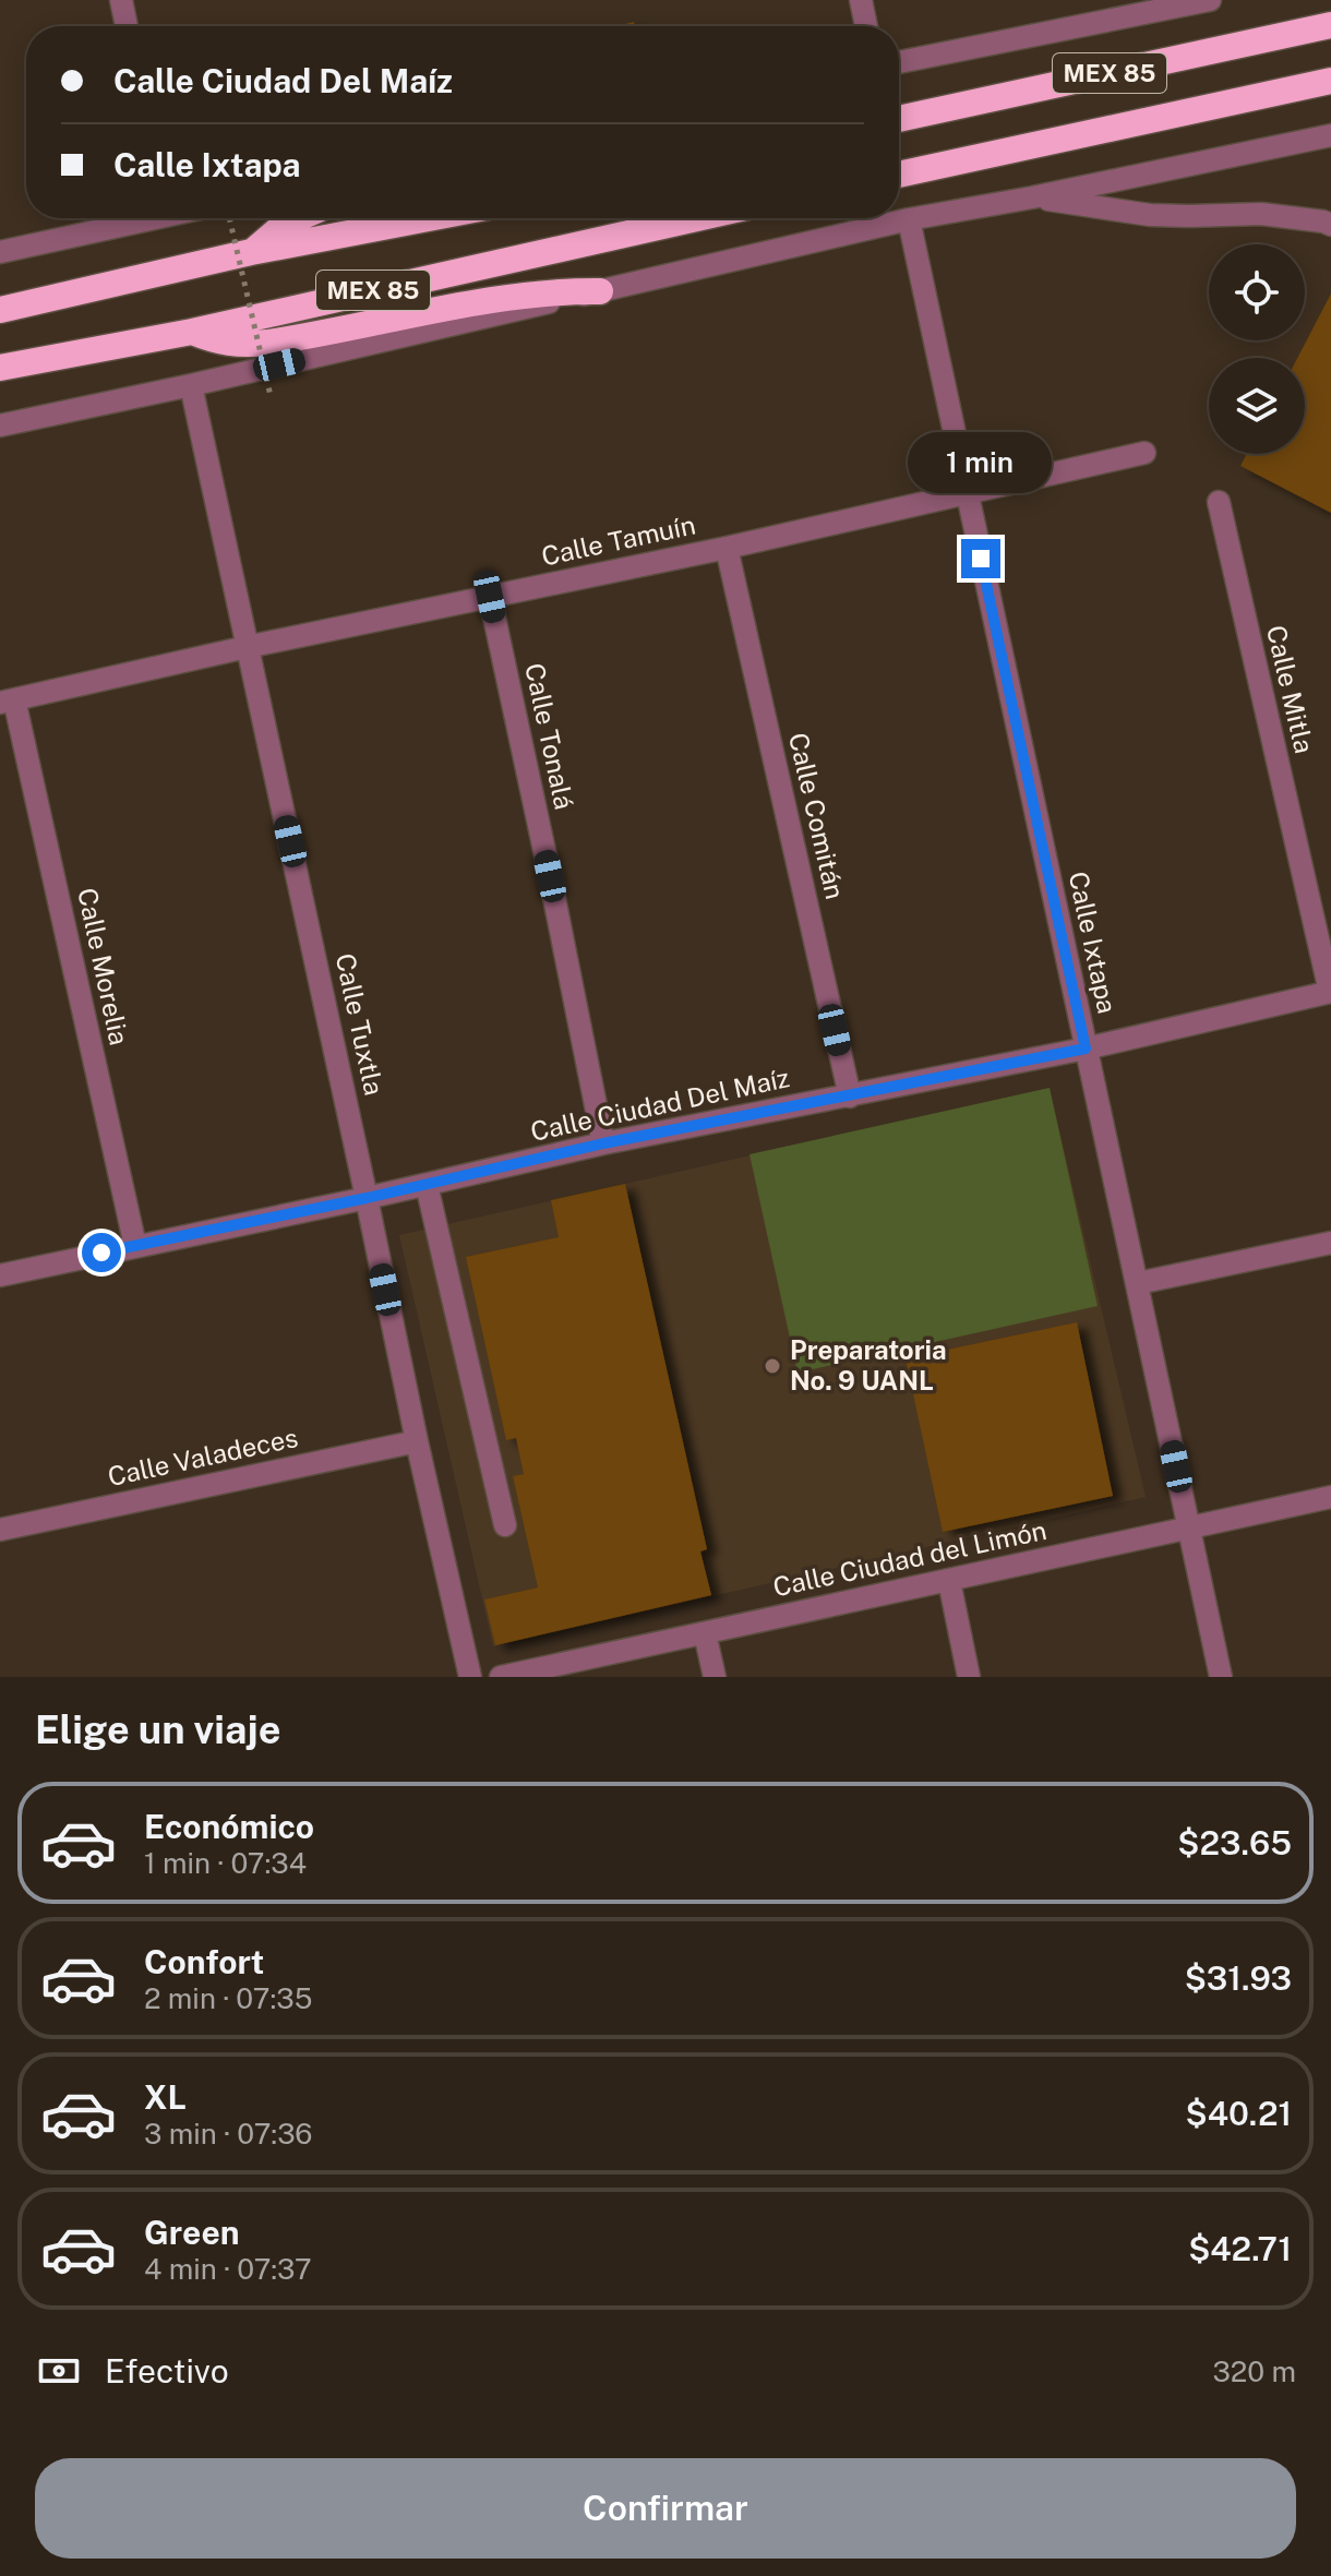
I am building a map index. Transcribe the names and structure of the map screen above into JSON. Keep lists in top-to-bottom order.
{
  "streets": {
    "highway": ["MEX 85"],
    "street": [
      "Calle Tamuín",
      "Calle Mitla",
      "Calle Tonalá",
      "Calle Comitán",
      "Calle Ixtapa",
      "Calle Morelia",
      "Calle Tuxtla",
      "Calle Ciudad Del Maíz",
      "Calle Valadeces",
      "Calle Ciudad del Limón"
    ]
  },
  "crossings": [
    ["Calle Tamuín", "Calle Tonalá"],
    ["Calle Tamuín", "Calle Comitán"],
    ["Calle Tamuín", "Calle Ixtapa"],
    ["Calle Tamuín", "Calle Morelia"],
    ["Calle Tamuín", "Calle Tuxtla"],
    ["Calle Mitla", "Calle Ciudad Del Maíz"],
    ["Calle Tonalá", "Calle Ciudad Del Maíz"],
    ["Calle Comitán", "Calle Ciudad Del Maíz"],
    ["Calle Ixtapa", "Calle Ciudad Del Maíz"],
    ["Calle Ixtapa", "Calle Ciudad del Limón"],
    ["Calle Morelia", "Calle Ciudad Del Maíz"],
    ["Calle Tuxtla", "Calle Ciudad Del Maíz"],
    ["Calle Tuxtla", "Calle Valadeces"]
  ],
  "places": ["Preparatoria No. 9 UANL"],
  "page": {
    "banner": ["Calle Ciudad Del Maíz", "Calle Ixtapa"],
    "bubble": "1 min",
    "heading": "Elige un viaje",
    "list": [
      {
        "name": "Económico",
        "note": "1 min · 07:34",
        "value": "$23.65"
      },
      {
        "name": "Confort",
        "note": "2 min · 07:35",
        "value": "$31.93"
      },
      {
        "name": "XL",
        "note": "3 min · 07:36",
        "value": "$40.21"
      },
      {
        "name": "Green",
        "note": "4 min · 07:37",
        "value": "$42.71"
      }
    ],
    "pay": ["Efectivo", "320 m"],
    "buttons": "Confirmar"
  }
}
